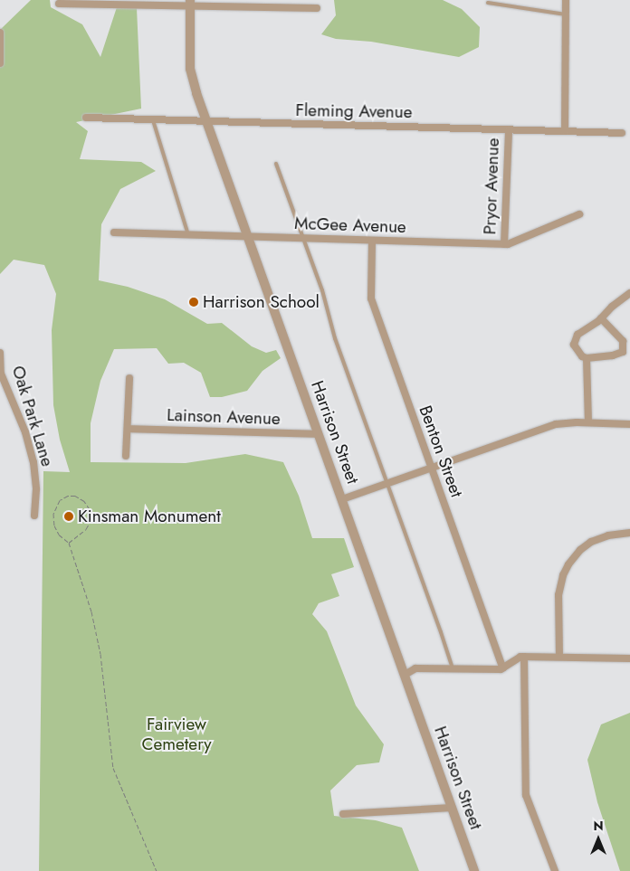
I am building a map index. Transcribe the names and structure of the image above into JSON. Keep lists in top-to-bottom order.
{
  "streets": {
    "street": [
      "Fleming Avenue",
      "Pryor Avenue",
      "McGee Avenue",
      "Oak Park Lane",
      "Lainson Avenue",
      "Harrison Street",
      "Benton Street"
    ]
  },
  "crossings": [
    ["Fleming Avenue", "Pryor Avenue"],
    ["Fleming Avenue", "Harrison Street"],
    ["Pryor Avenue", "McGee Avenue"],
    ["McGee Avenue", "Harrison Street"],
    ["McGee Avenue", "Benton Street"],
    ["Lainson Avenue", "Harrison Street"]
  ],
  "parks": ["Fairview Cemetery"],
  "places": ["Harrison School", "Kinsman Monument"],
  "north": "top"
}
